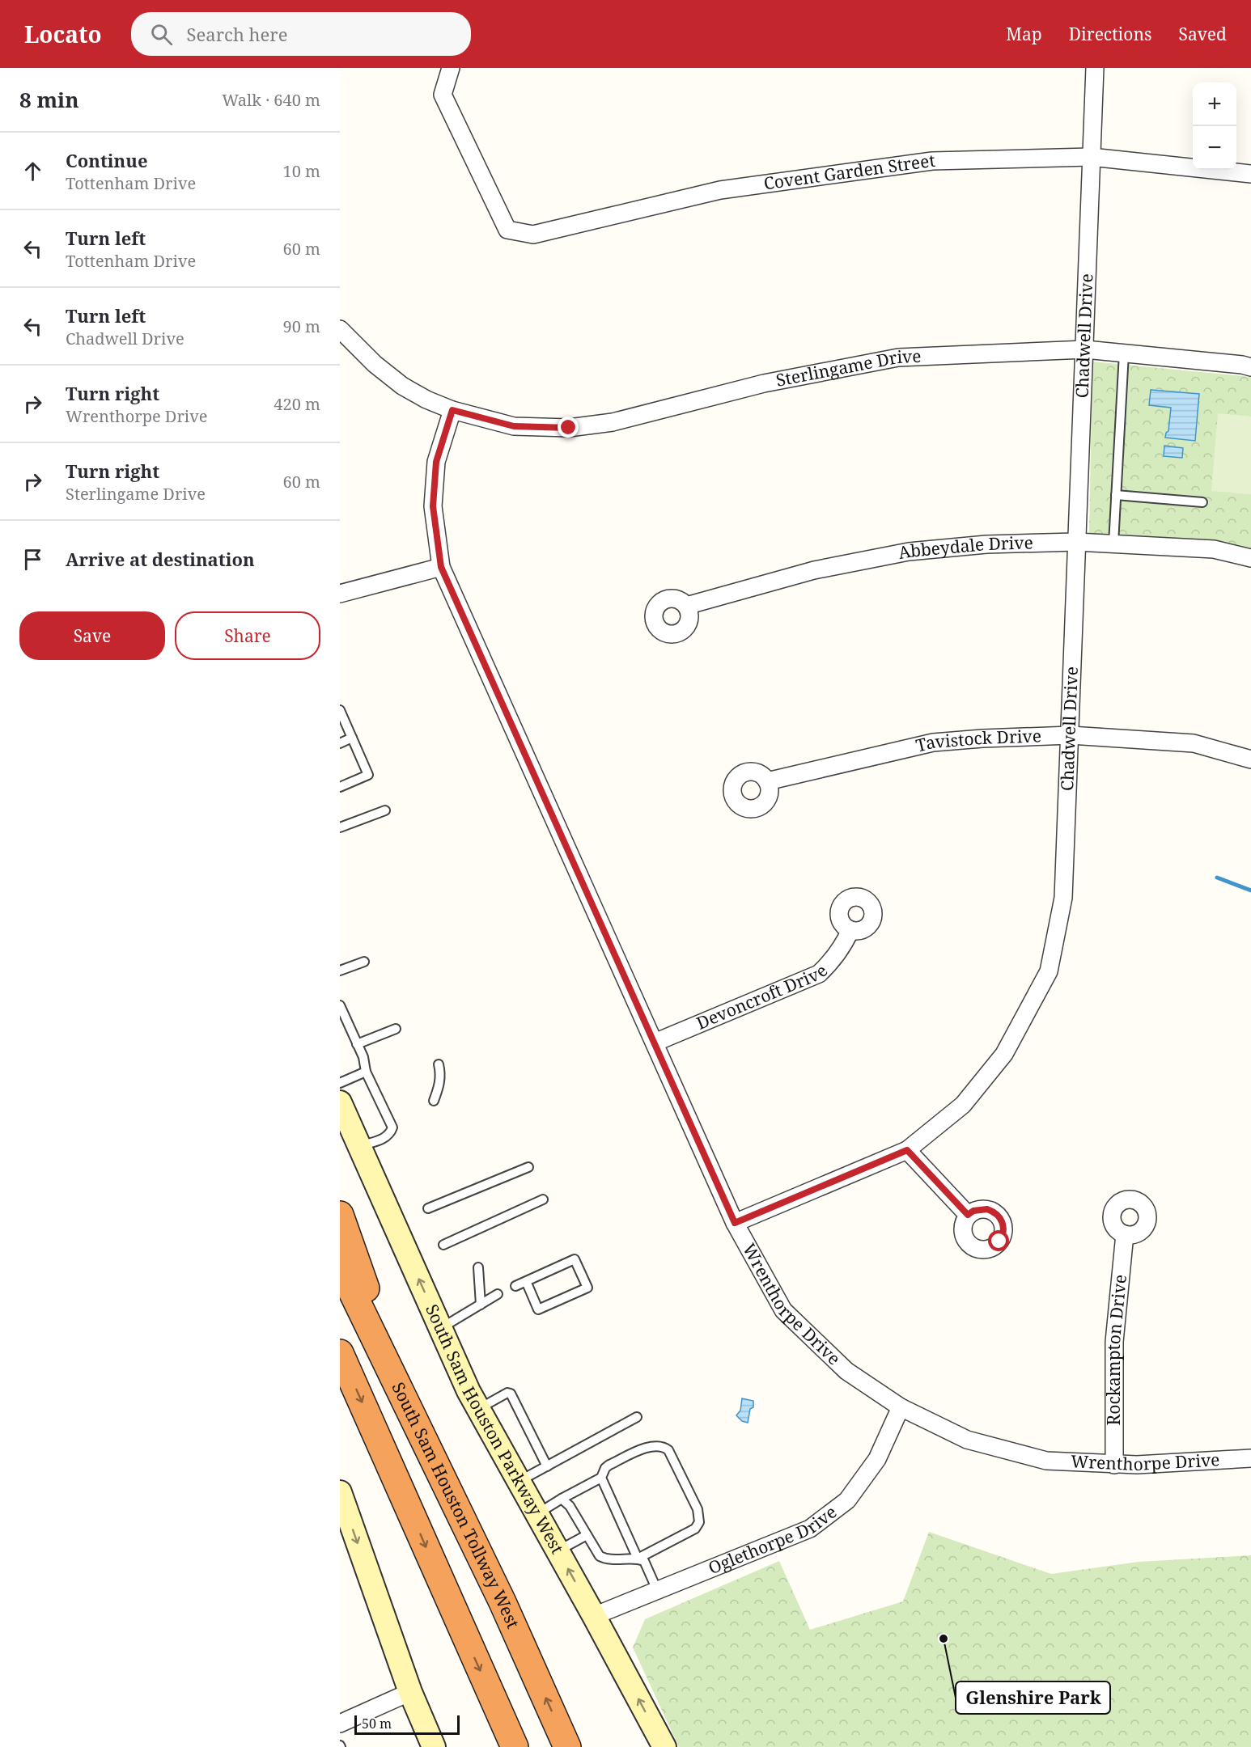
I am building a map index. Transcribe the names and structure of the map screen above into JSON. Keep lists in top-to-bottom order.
{
  "streets": {
    "highway": ["South Sam Houston Tollway West"],
    "main road": ["South Sam Houston Parkway West"],
    "street": [
      "Covent Garden Street",
      "Chadwell Drive",
      "Sterlingame Drive",
      "Abbeydale Drive",
      "Tavistock Drive",
      "Devoncroft Drive",
      "Wrenthorpe Drive",
      "Rockampton Drive",
      "Oglethorpe Drive"
    ]
  },
  "crossings": [
    ["Covent Garden Street", "Chadwell Drive"],
    ["Chadwell Drive", "Sterlingame Drive"],
    ["Chadwell Drive", "Abbeydale Drive"],
    ["Chadwell Drive", "Tavistock Drive"],
    ["Chadwell Drive", "Wrenthorpe Drive"],
    ["Sterlingame Drive", "Wrenthorpe Drive"],
    ["Devoncroft Drive", "Wrenthorpe Drive"],
    ["Wrenthorpe Drive", "Rockampton Drive"],
    ["Wrenthorpe Drive", "Oglethorpe Drive"],
    ["South Sam Houston Parkway West", "Oglethorpe Drive"]
  ],
  "one_way": ["South Sam Houston Parkway West"],
  "places": ["Glenshire Park"],
  "scale_bar": "50 m",
  "page": {
    "header": "Locato",
    "search": "Search here",
    "nav": ["Map", "Directions", "Saved"],
    "heading": ["8 min", "Walk · 640 m"],
    "map_buttons": ["+", "−"],
    "list": [
      ["Continue", "Tottenham Drive", "10 m"],
      ["Turn left", "Tottenham Drive", "60 m"],
      ["Turn left", "Chadwell Drive", "90 m"],
      ["Turn right", "Wrenthorpe Drive", "420 m"],
      ["Turn right", "Sterlingame Drive", "60 m"],
      "Arrive at destination"
    ],
    "buttons": ["Save", "Share"],
    "scale": "50 m"
  }
}
